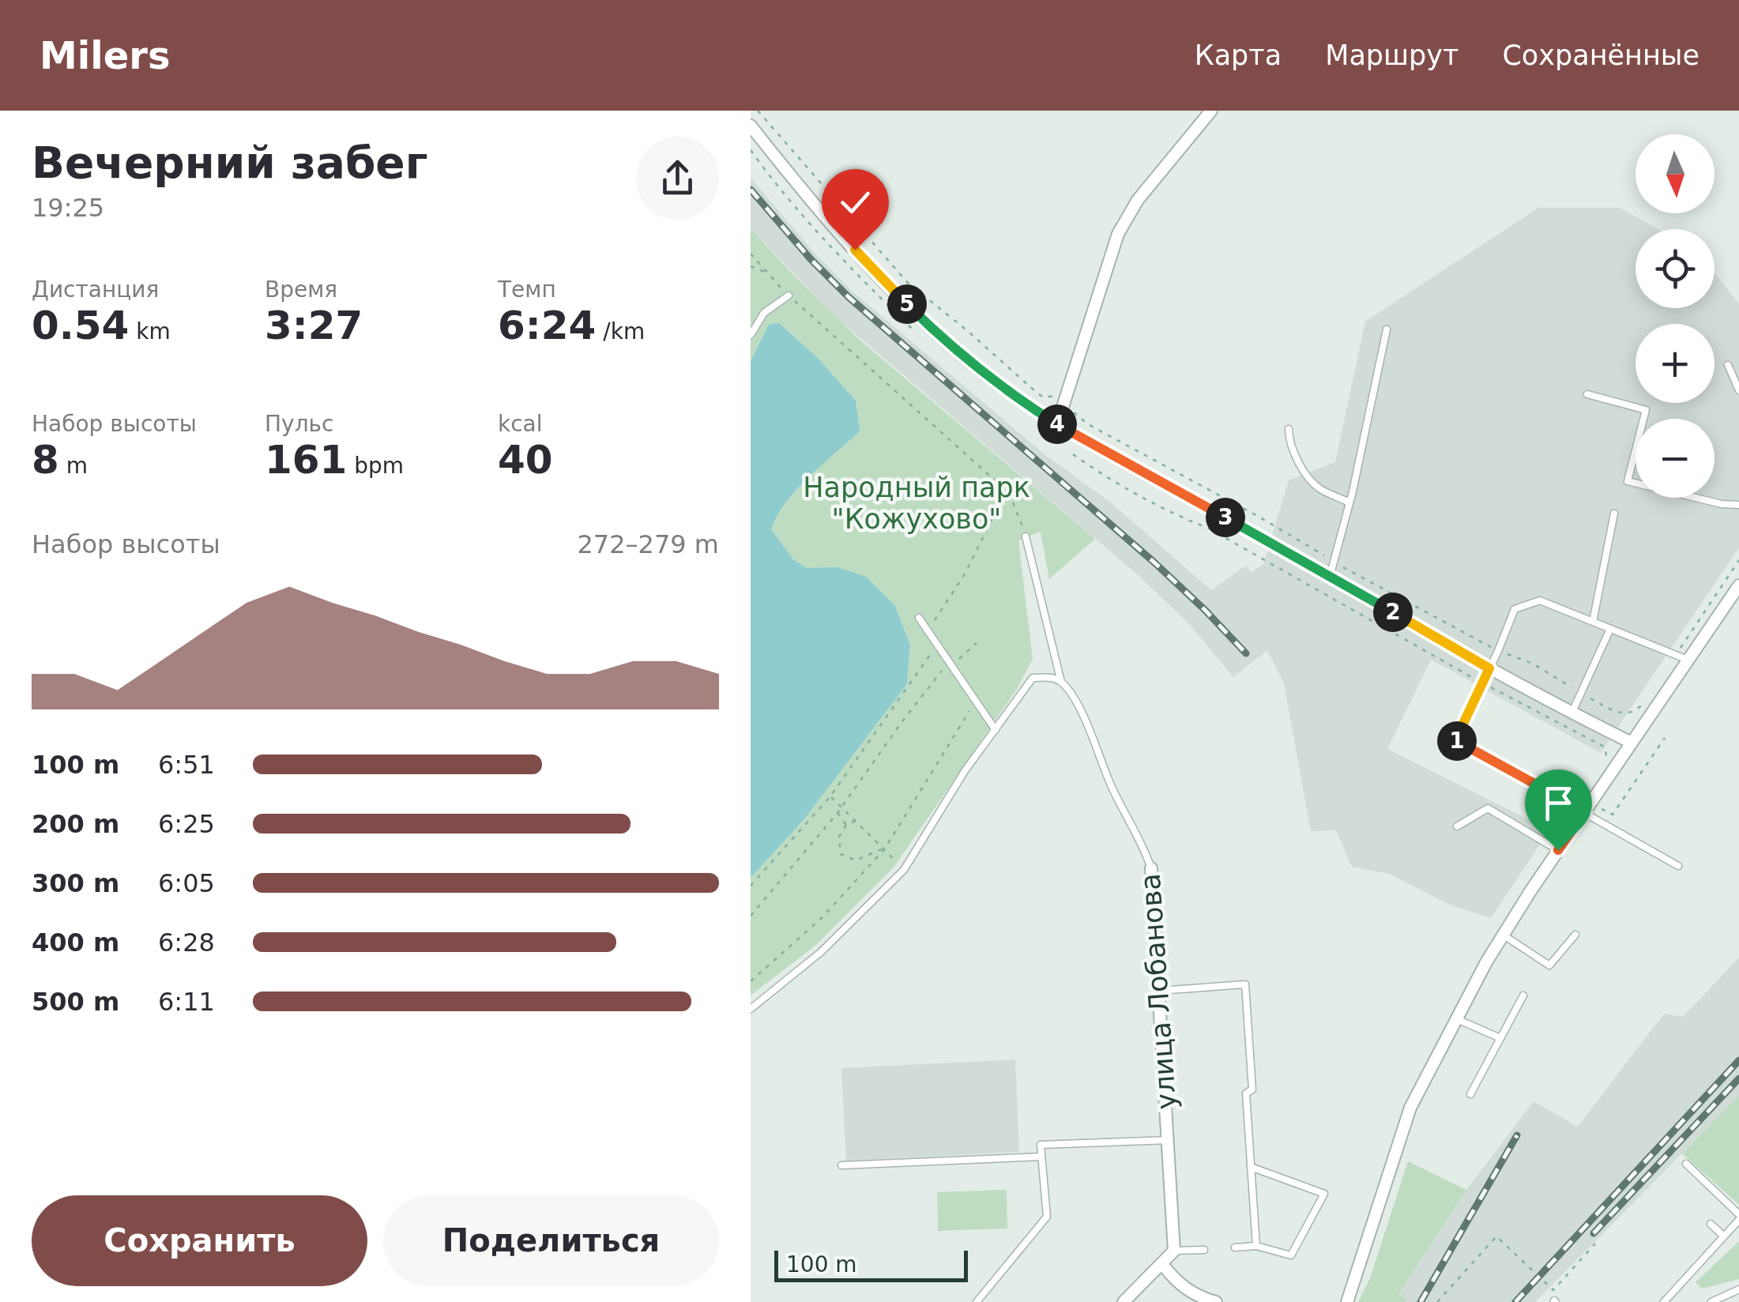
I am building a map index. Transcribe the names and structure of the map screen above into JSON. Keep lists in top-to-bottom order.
{
  "streets": {
    "street": ["улица Лобанова"]
  },
  "parks": ["Народный парк \"Кожухово\""],
  "scale_bar": "100 m",
  "north": "bottom",
  "page": {
    "header": "Milers",
    "nav": ["Карта", "Маршрут", "Сохранённые"],
    "heading": ["Вечерний забег", "19:25"],
    "map_buttons": ["+", "−"],
    "stats": [
      ["Дистанция", "0.54 km"],
      ["Время", "3:27"],
      ["Темп", "6:24 /km"],
      ["Набор высоты", "8 m"],
      ["Пульс", "161 bpm"],
      ["kcal", "40"]
    ],
    "pins": [
      "5",
      "4",
      "3",
      "2",
      "1"
    ],
    "chart": ["Набор высоты", "272–279 m"],
    "list": [
      {
        "name": "100 m",
        "note": "6:51"
      },
      {
        "name": "200 m",
        "note": "6:25"
      },
      {
        "name": "300 m",
        "note": "6:05"
      },
      {
        "name": "400 m",
        "note": "6:28"
      },
      {
        "name": "500 m",
        "note": "6:11"
      }
    ],
    "buttons": ["Сохранить", "Поделиться"],
    "scale": "100 m"
  }
}
